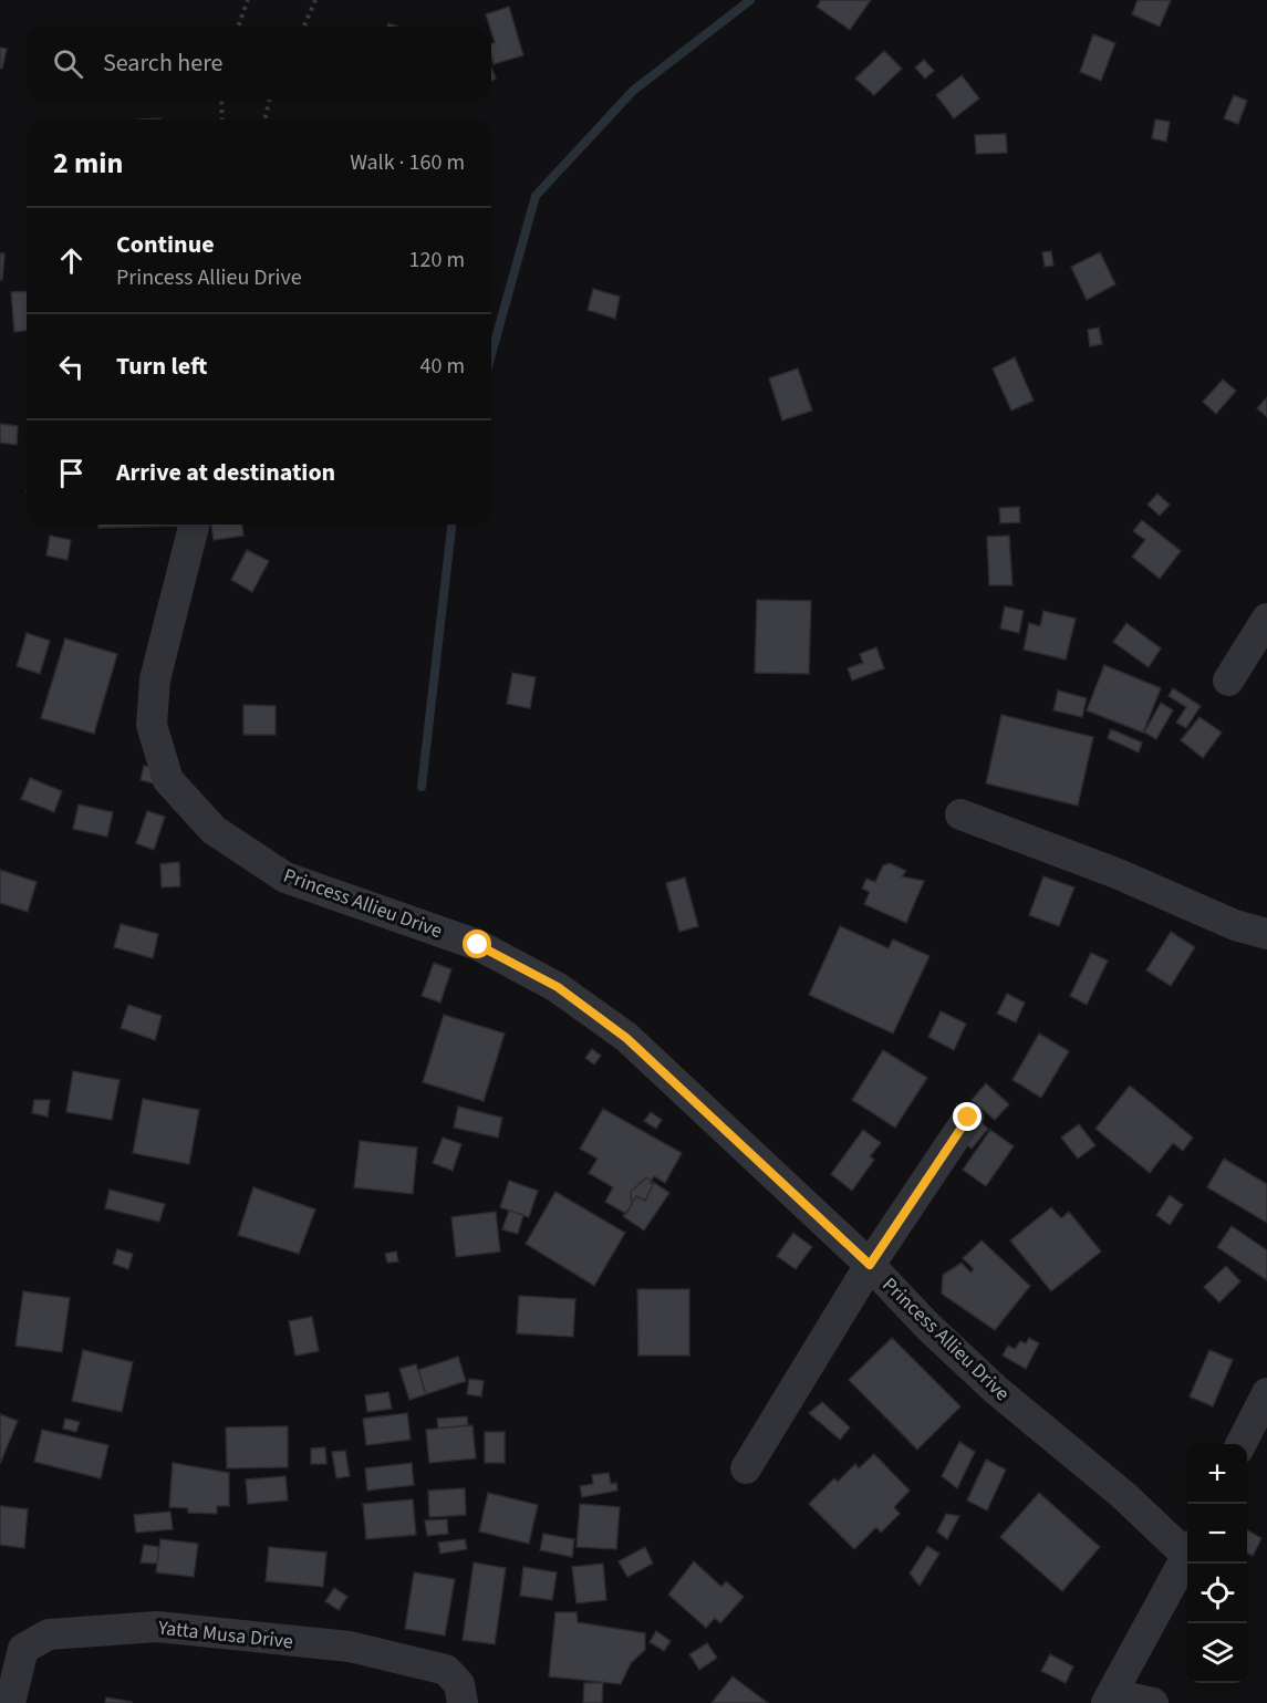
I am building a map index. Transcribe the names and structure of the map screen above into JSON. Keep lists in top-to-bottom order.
{
  "streets": {
    "street": ["Princess Allieu Drive", "Yatta Musa Drive"]
  },
  "page": {
    "search": "Search here",
    "heading": ["2 min", "Walk · 160 m"],
    "list": [
      ["Continue", "Princess Allieu Drive", "120 m"],
      ["Turn left", "40 m"],
      "Arrive at destination"
    ],
    "map_buttons": ["+", "−"]
  }
}
